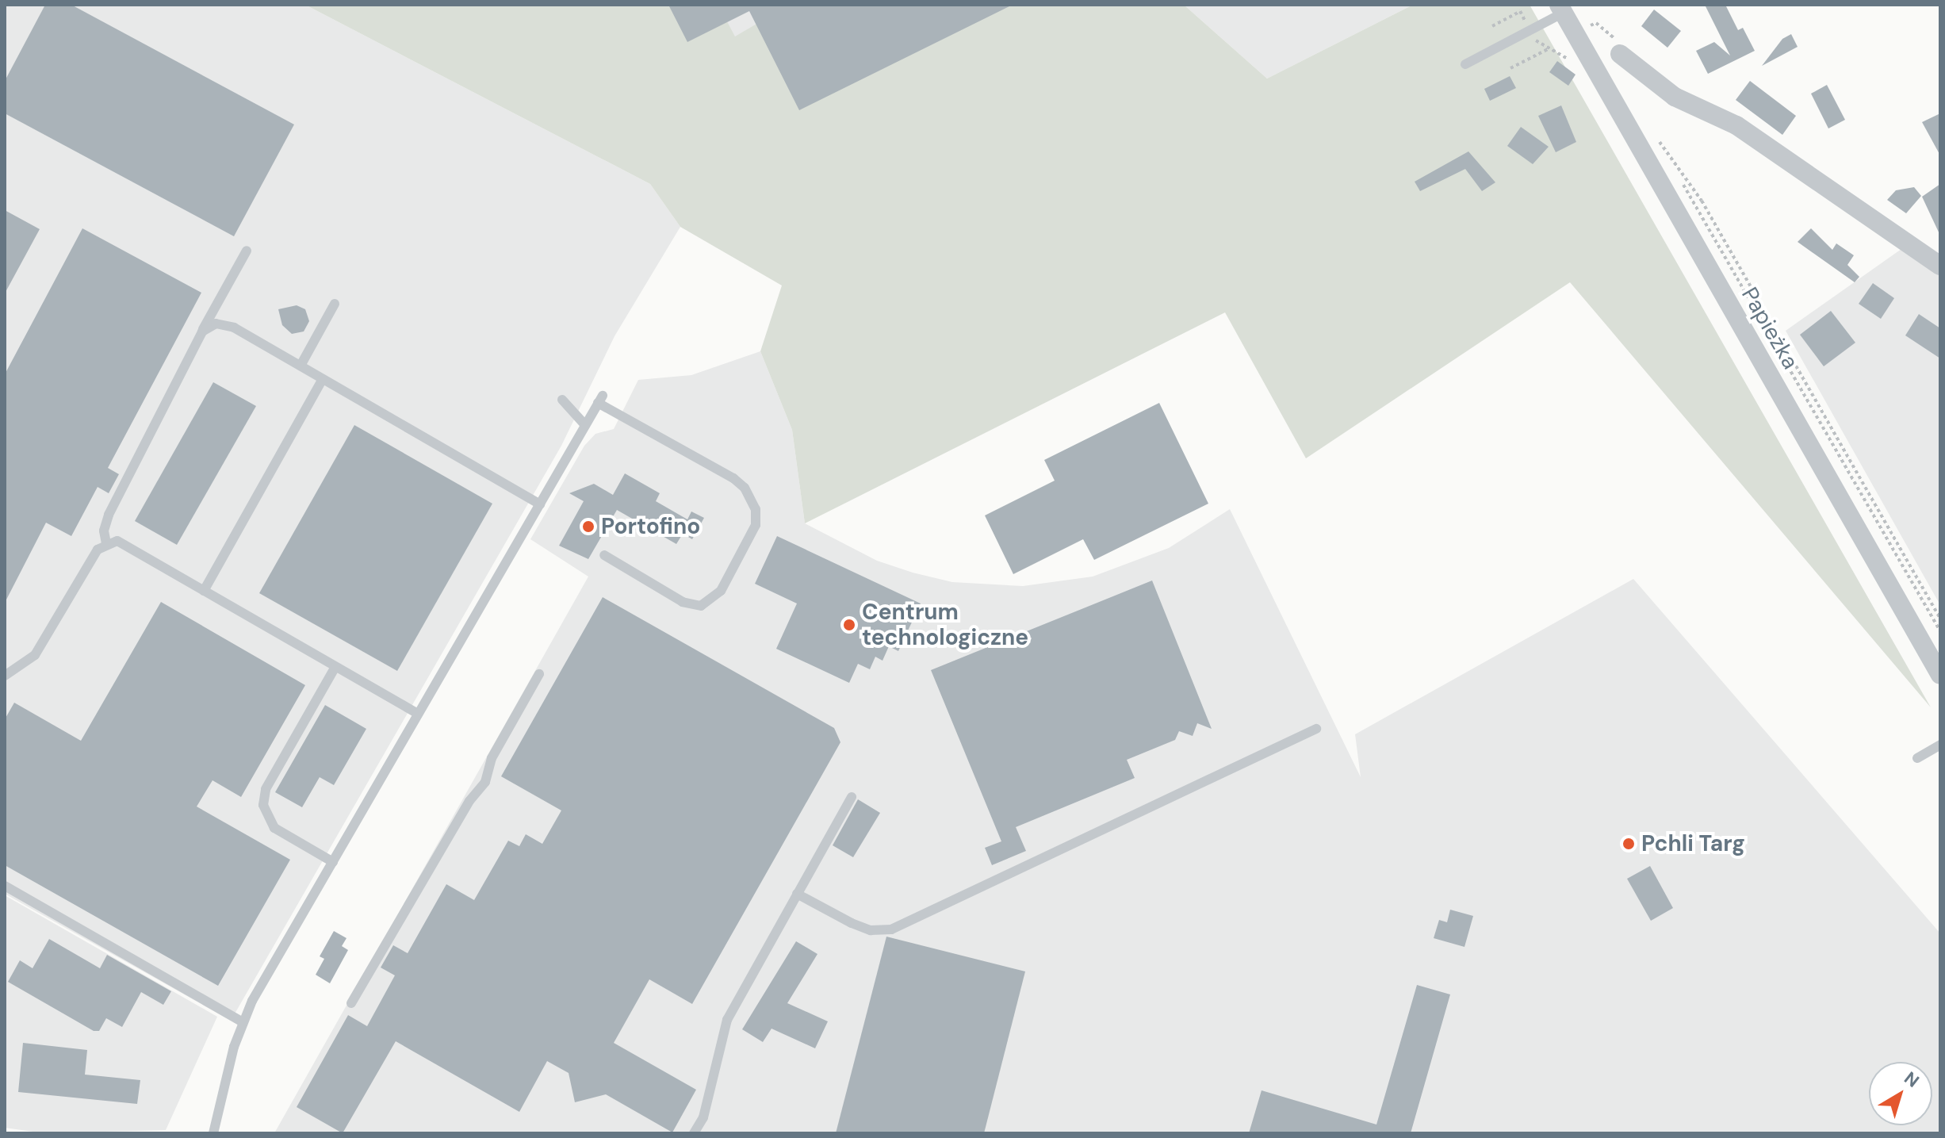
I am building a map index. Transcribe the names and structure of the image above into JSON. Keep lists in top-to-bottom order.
{
  "streets": {
    "street": ["Papieżka"]
  },
  "places": ["Portofino", "Centrum technologiczne", "Pchli Targ"],
  "north": "top right"
}
